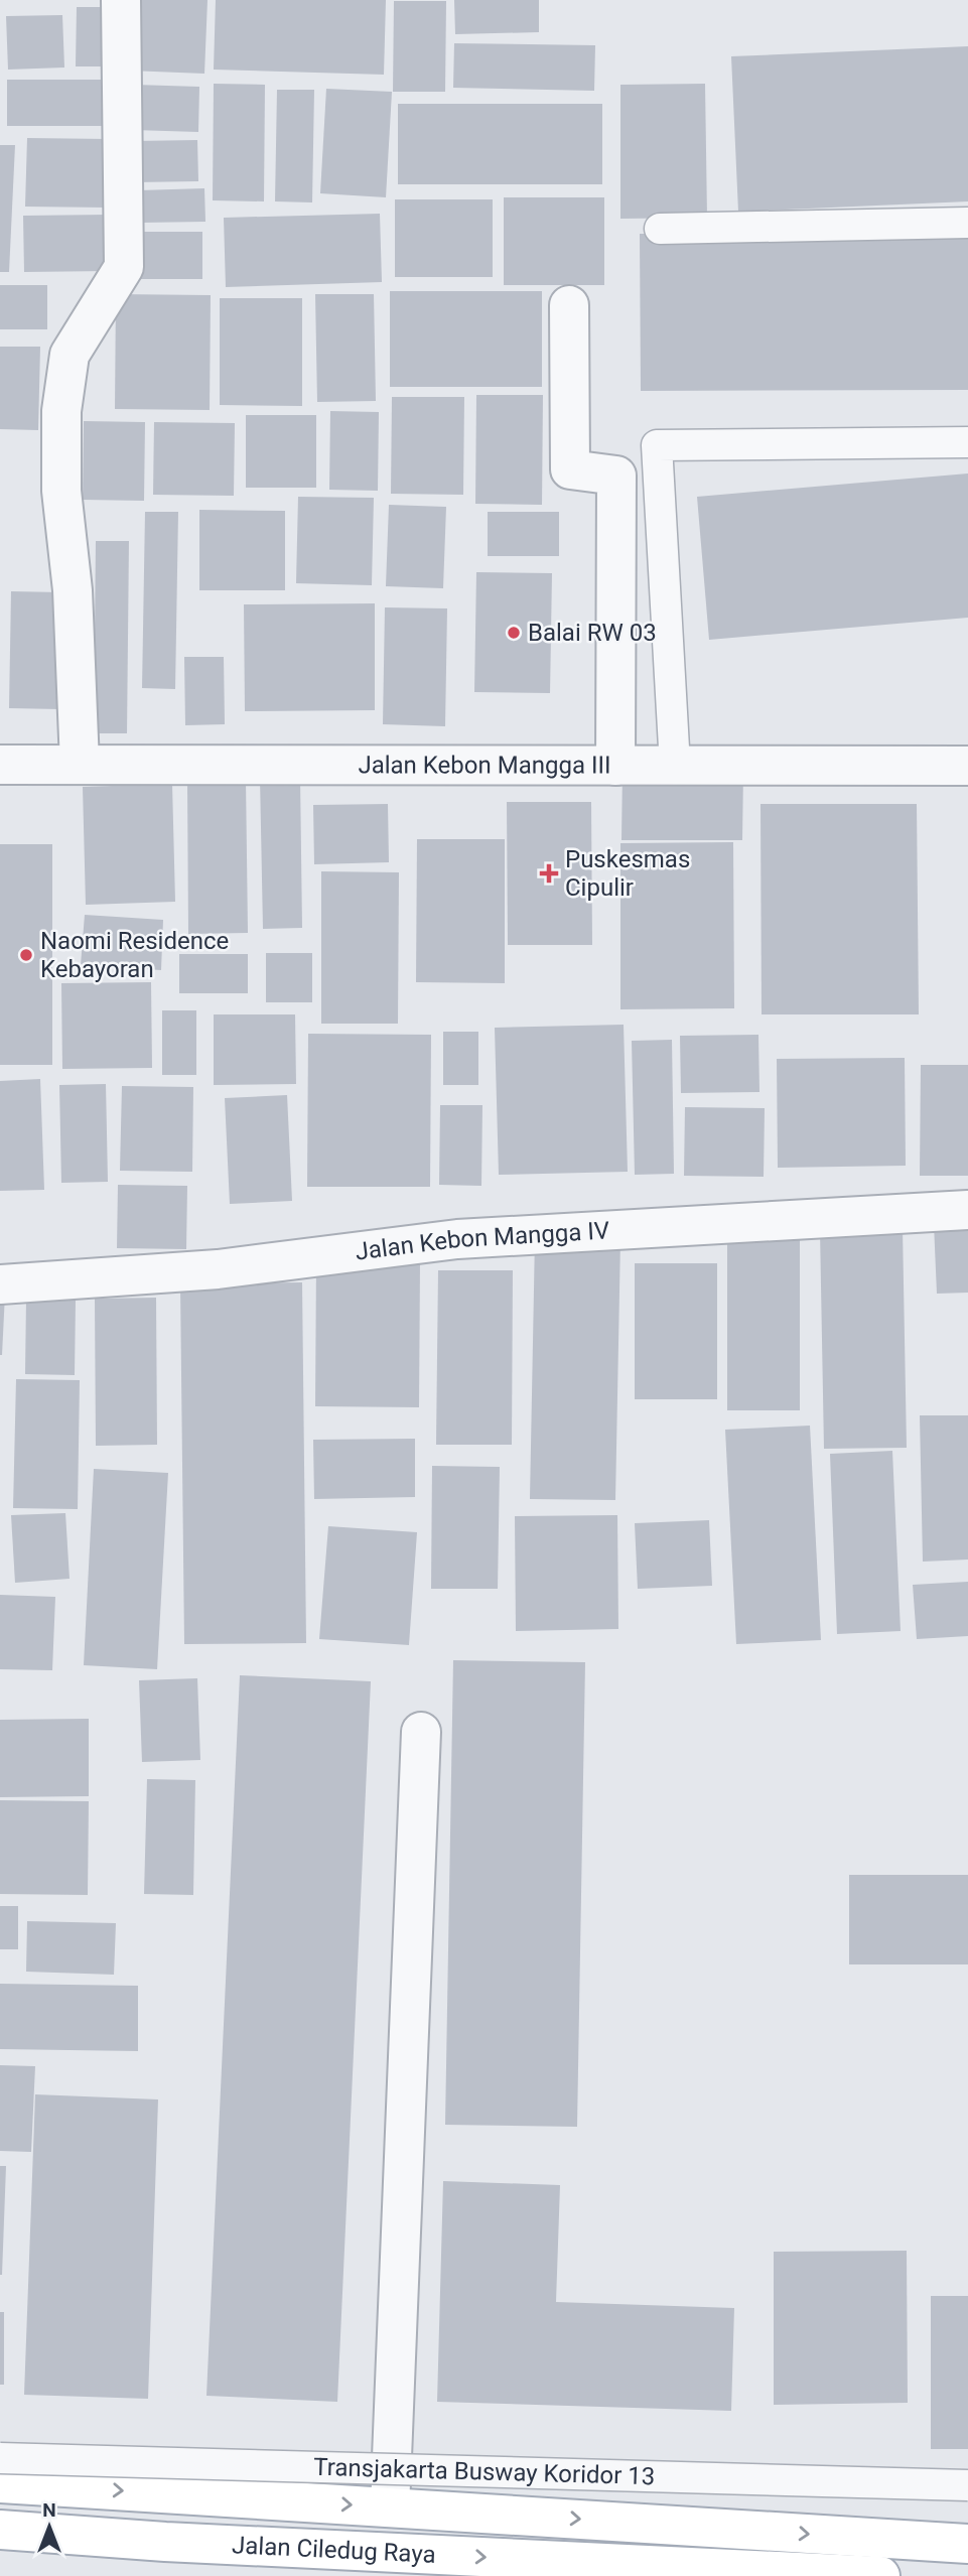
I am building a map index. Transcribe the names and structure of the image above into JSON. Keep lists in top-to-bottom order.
{
  "streets": {
    "main road": ["Jalan Ciledug Raya"],
    "street": ["Jalan Kebon Mangga III", "Jalan Kebon Mangga IV"],
    "lane": ["Transjakarta Busway Koridor 13"]
  },
  "places": {
    "other": ["Balai RW 03", "Naomi Residence Kebayoran"],
    "health": ["Puskesmas Cipulir"]
  },
  "north": "top"
}
